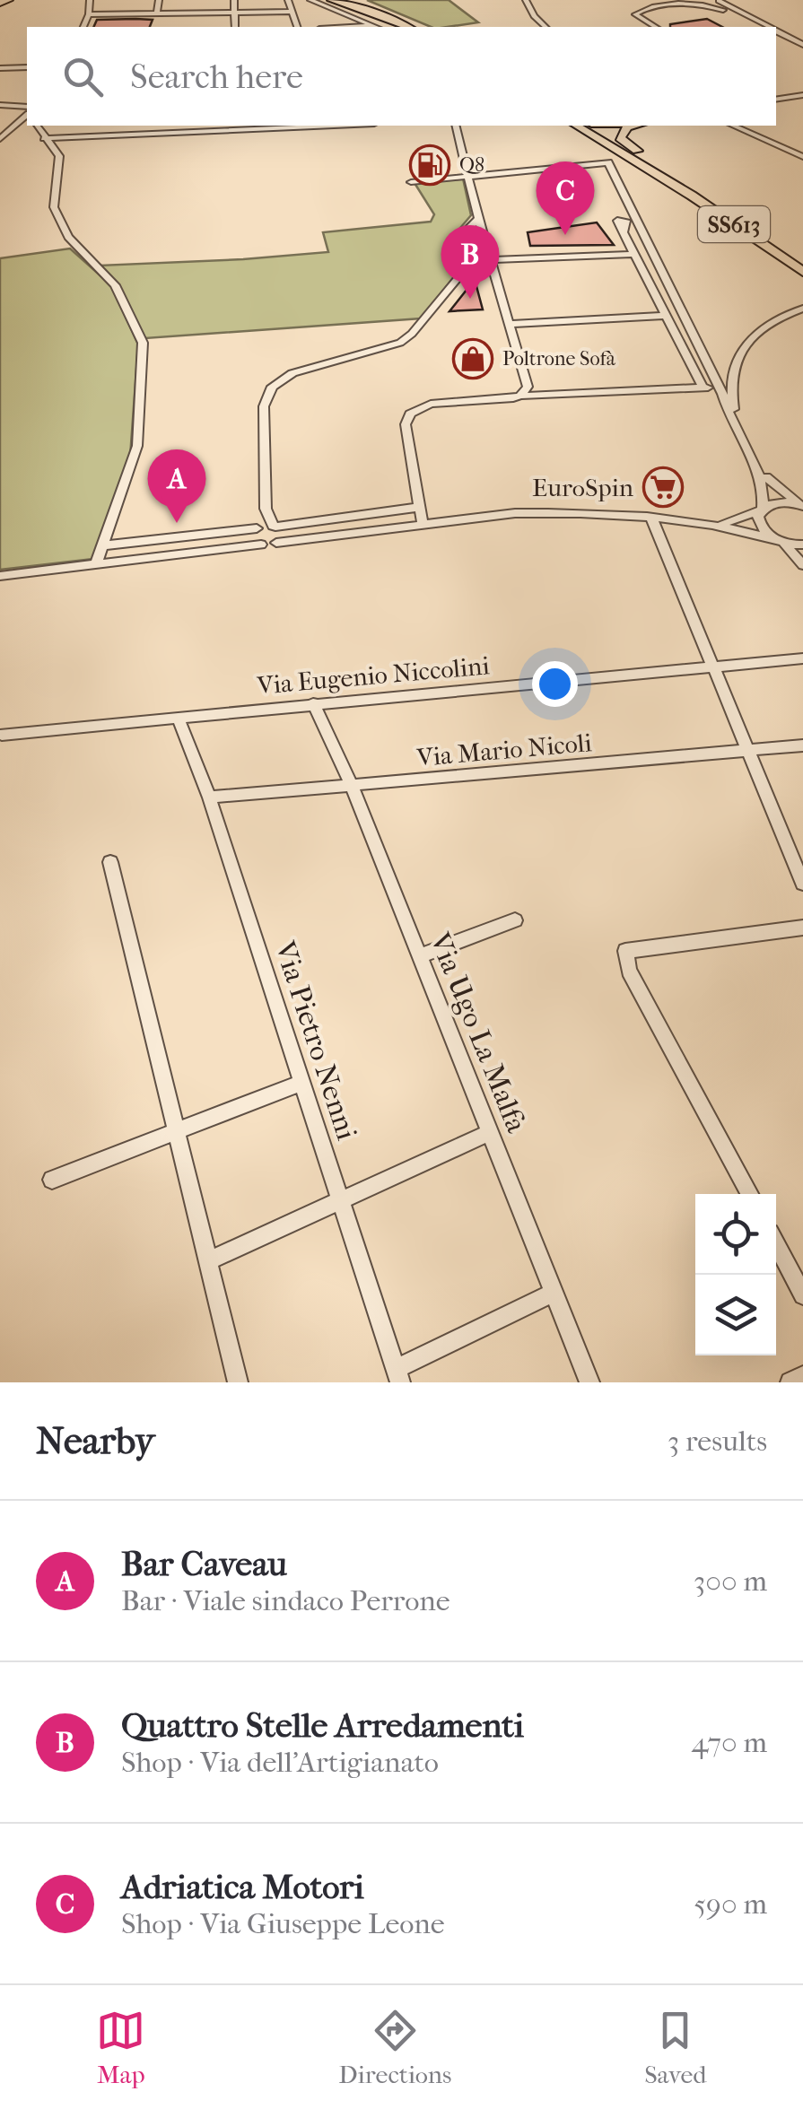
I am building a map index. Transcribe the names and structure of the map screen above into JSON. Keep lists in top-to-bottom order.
{
  "streets": {
    "highway": ["SS613"],
    "street": [
      "Via Eugenio Niccolini",
      "Via Mario Nicoli",
      "Via Ugo La Malfa",
      "Via Pietro Nenni"
    ]
  },
  "crossings": [
    ["Via Eugenio Niccolini", "Via Ugo La Malfa"],
    ["Via Eugenio Niccolini", "Via Pietro Nenni"],
    ["Via Mario Nicoli", "Via Ugo La Malfa"],
    ["Via Mario Nicoli", "Via Pietro Nenni"]
  ],
  "places": {
    "fuel station": ["Q8"],
    "shop": ["Poltrone Sofà"],
    "supermarket": ["EuroSpin"]
  },
  "page": {
    "search": "Search here",
    "pins": ["C", "B", "A"],
    "heading": ["Nearby", "3 results"],
    "list": [
      {
        "mark": "A",
        "name": "Bar Caveau",
        "note": "Bar · Viale sindaco Perrone",
        "value": "300 m"
      },
      {
        "mark": "B",
        "name": "Quattro Stelle Arredamenti",
        "note": "Shop · Via dell'Artigianato",
        "value": "470 m"
      },
      {
        "mark": "C",
        "name": "Adriatica Motori",
        "note": "Shop · Via Giuseppe Leone",
        "value": "590 m"
      }
    ],
    "nav": ["Map", "Directions", "Saved"]
  }
}
